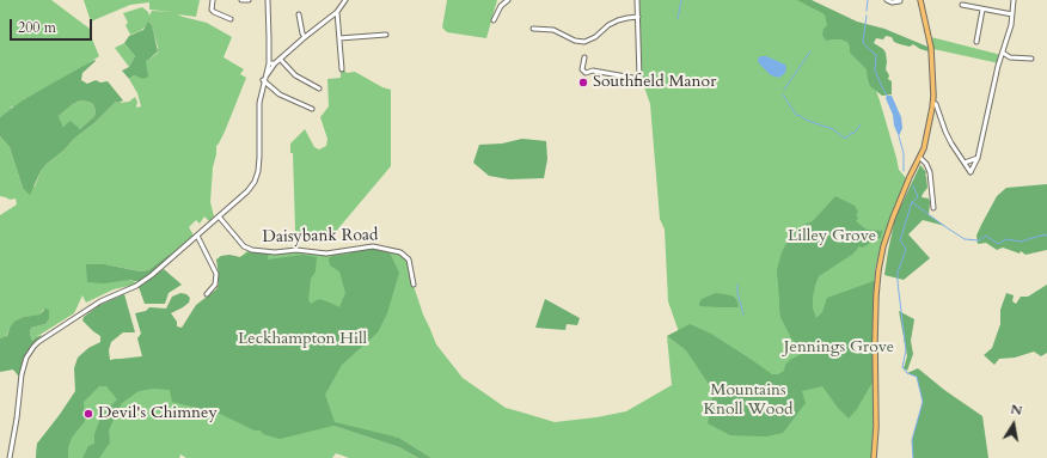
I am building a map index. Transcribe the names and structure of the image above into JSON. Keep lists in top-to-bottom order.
{
  "streets": {
    "street": ["Daisybank Road"]
  },
  "parks": [
    "Lilley Grove",
    "Leckhampton Hill",
    "Jennings Grove",
    "Mountains Knoll Wood"
  ],
  "places": ["Southfield Manor", "Devil's Chimney"],
  "scale_bar": "200 m",
  "north": "top"
}
